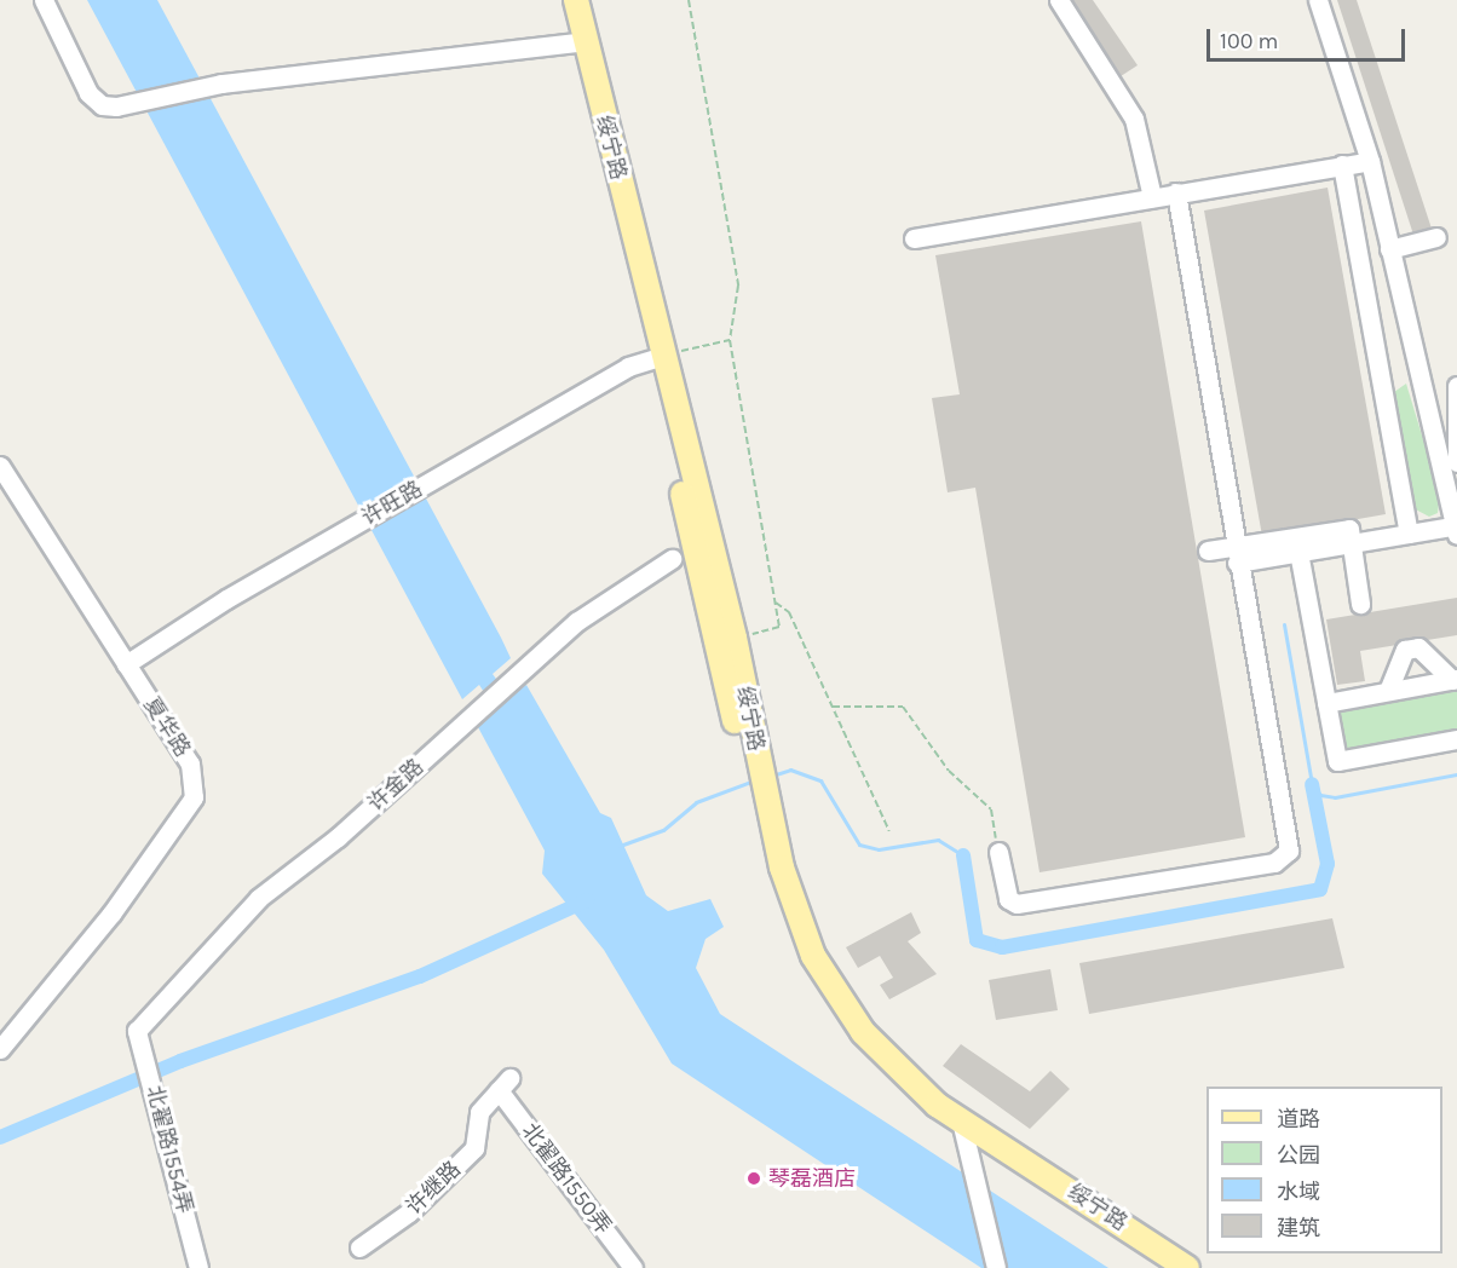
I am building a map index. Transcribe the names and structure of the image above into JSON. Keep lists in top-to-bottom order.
{
  "streets": {
    "main road": ["绥宁路"],
    "street": [
      "许旺路",
      "夏华路",
      "许金路",
      "北翟路1554弄",
      "北翟路1550弄",
      "许继路"
    ]
  },
  "crossings": [
    ["绥宁路", "许旺路"],
    ["许旺路", "夏华路"],
    ["许金路", "北翟路1554弄"],
    ["北翟路1550弄", "许继路"]
  ],
  "places": ["琴磊酒店"],
  "legend": [
    "道路",
    "公园",
    "水域",
    "建筑"
  ],
  "scale_bar": "100 m"
}
